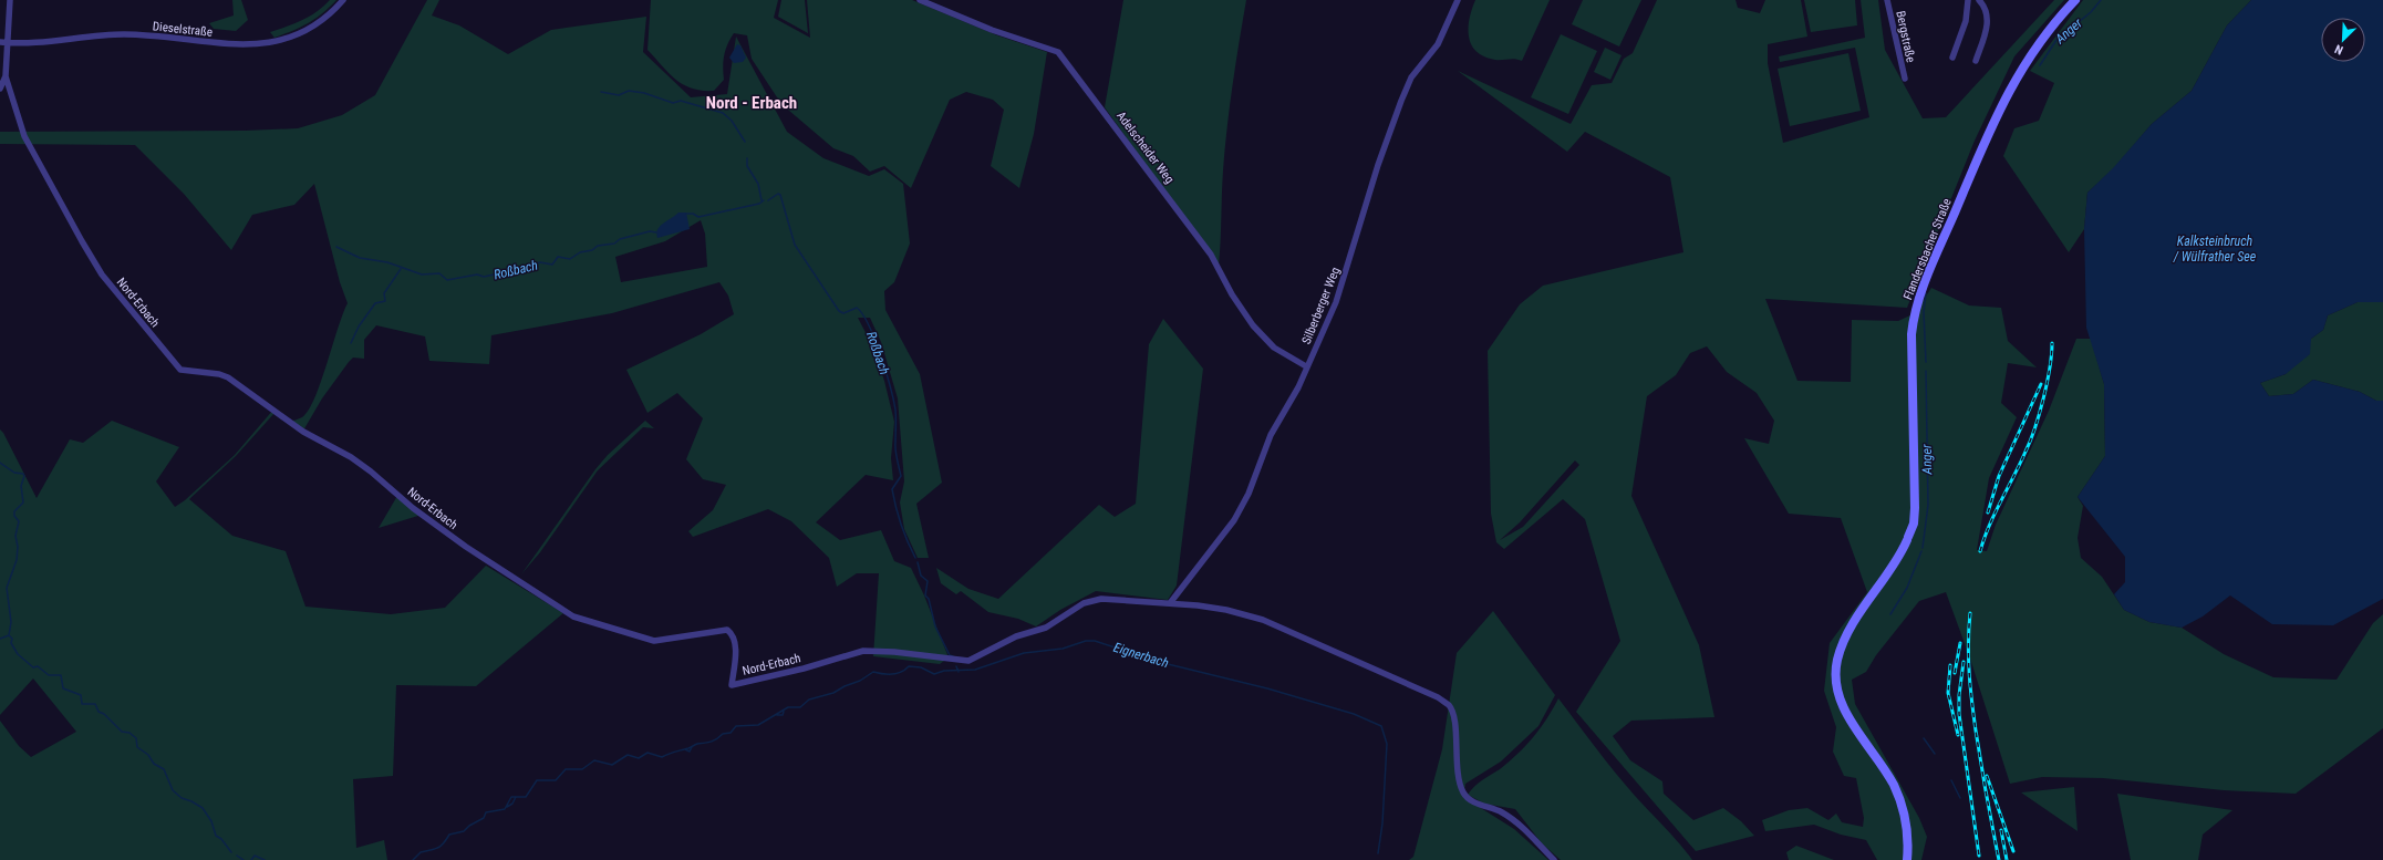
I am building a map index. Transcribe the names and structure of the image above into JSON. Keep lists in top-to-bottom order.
{
  "streets": {
    "street": [
      "Dieselstraße",
      "Bergstraße",
      "Adelscheider Weg",
      "Flandersbacher Straße",
      "Nord-Erbach",
      "Silberberger Weg"
    ]
  },
  "crossings": [
    ["Adelscheider Weg", "Silberberger Weg"],
    ["Nord-Erbach", "Silberberger Weg"]
  ],
  "districts": ["Nord - Erbach"],
  "water": [
    "Anger",
    "Kalksteinbruch / Wülfrather See",
    "Roßbach",
    "Eignerbach"
  ],
  "north": "bottom left"
}
